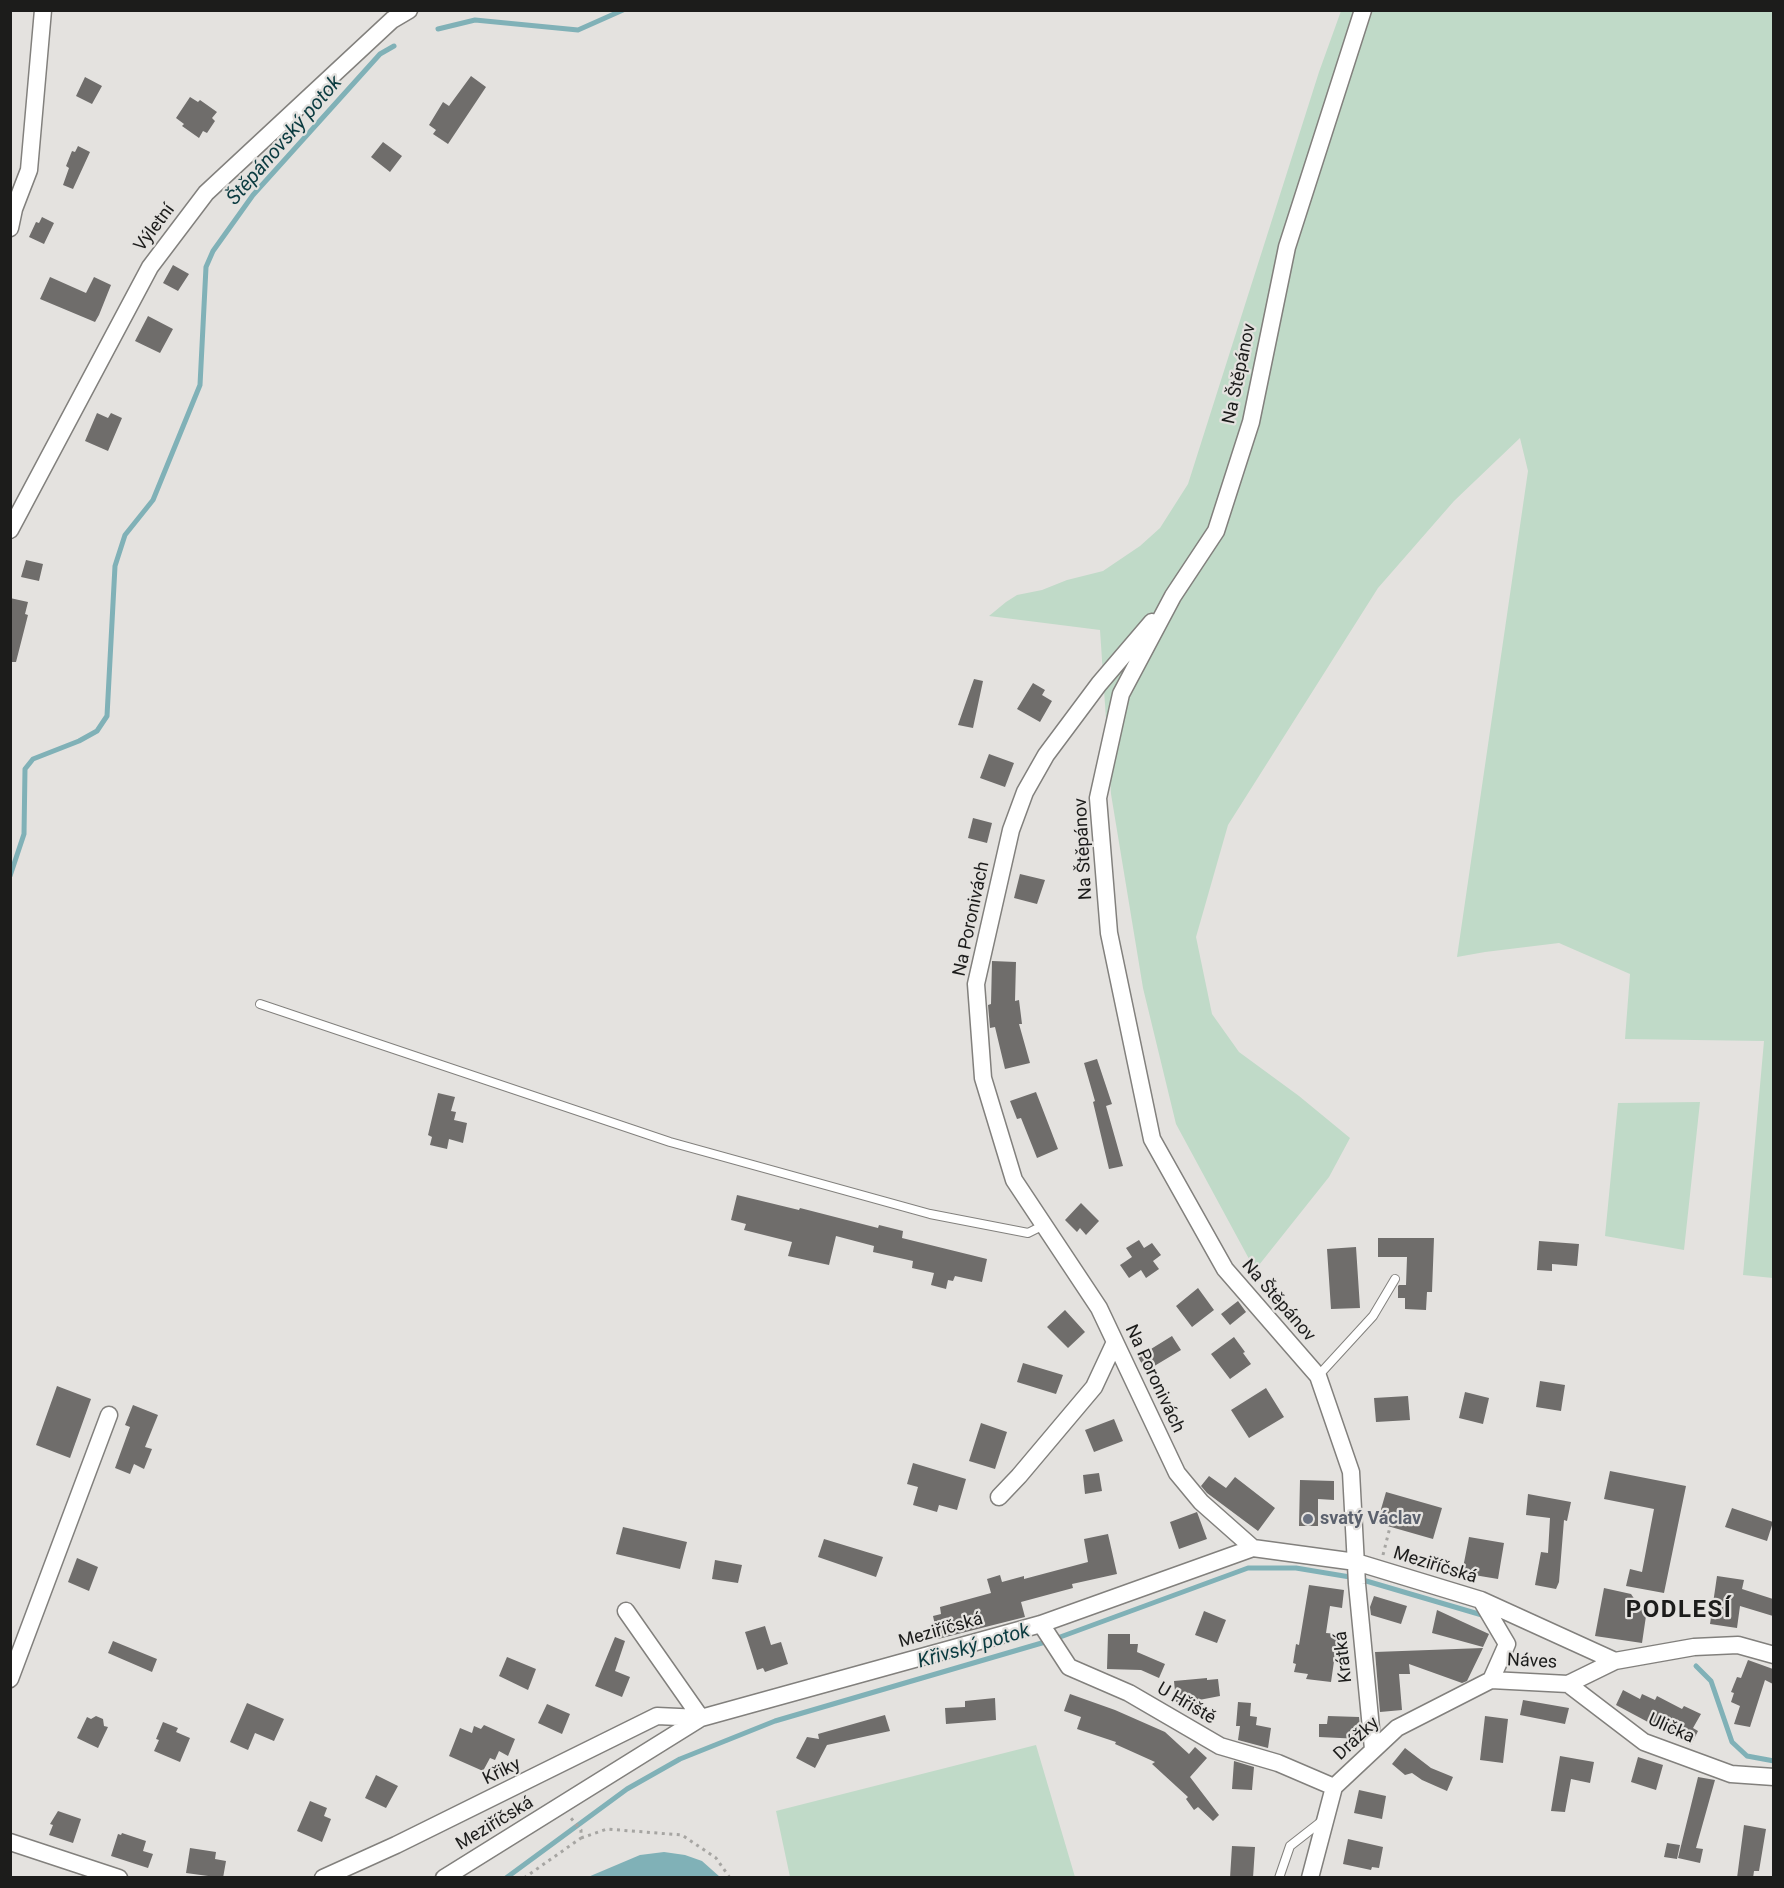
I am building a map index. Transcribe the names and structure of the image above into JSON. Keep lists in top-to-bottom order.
{
  "streets": {
    "street": [
      "Výletní",
      "Na Štěpánov",
      "Na Poronivách",
      "Meziříčská",
      "Krátká",
      "Náves",
      "U Hřiště",
      "Ulička",
      "Drážky",
      "Křiky"
    ]
  },
  "crossings": [
    ["Na Štěpánov", "Na Poronivách"],
    ["Na Štěpánov", "Meziříčská"],
    ["Na Štěpánov", "Krátká"],
    ["Na Poronivách", "Meziříčská"],
    ["Meziříčská", "Krátká"],
    ["Meziříčská", "Náves"],
    ["Meziříčská", "U Hřiště"],
    ["Meziříčská", "Křiky"],
    ["Krátká", "Drážky"],
    ["Náves", "Ulička"],
    ["Náves", "Drážky"],
    ["U Hřiště", "Drážky"]
  ],
  "districts": ["PODLESÍ"],
  "water": ["Štěpánovský potok", "Křivský potok"],
  "places": ["svatý Václav"]
}
